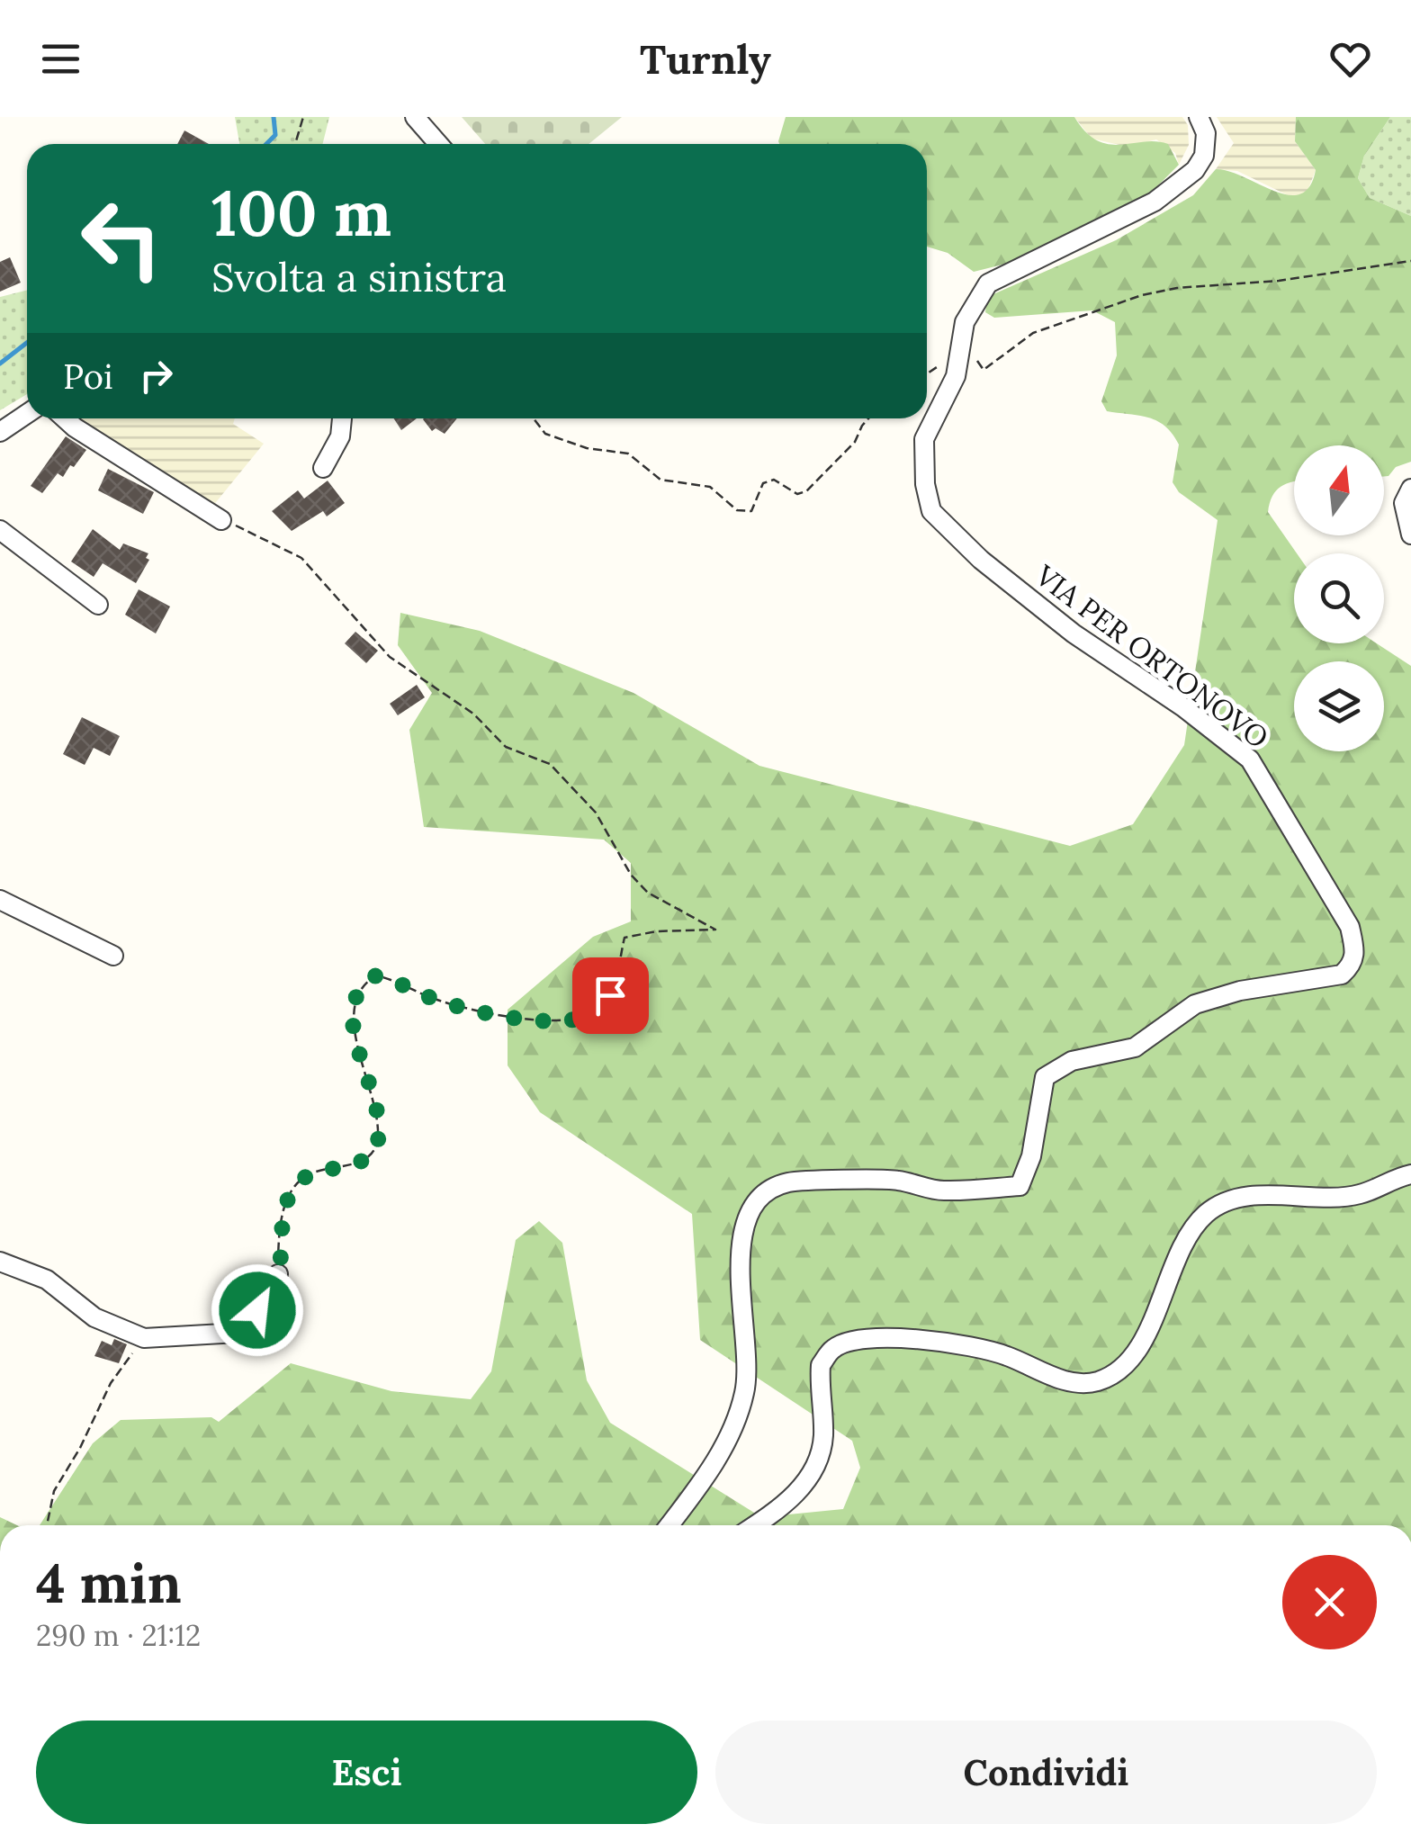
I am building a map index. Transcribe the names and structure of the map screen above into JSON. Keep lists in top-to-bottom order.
{
  "streets": {
    "street": ["VIA PER ORTONOVO"]
  },
  "north": "top",
  "page": {
    "header": "Turnly",
    "turn": ["100 m", "Svolta a sinistra"],
    "then": "Poi",
    "heading": ["4 min", "290 m · 21:12"],
    "buttons": ["Esci", "Condividi"]
  }
}
